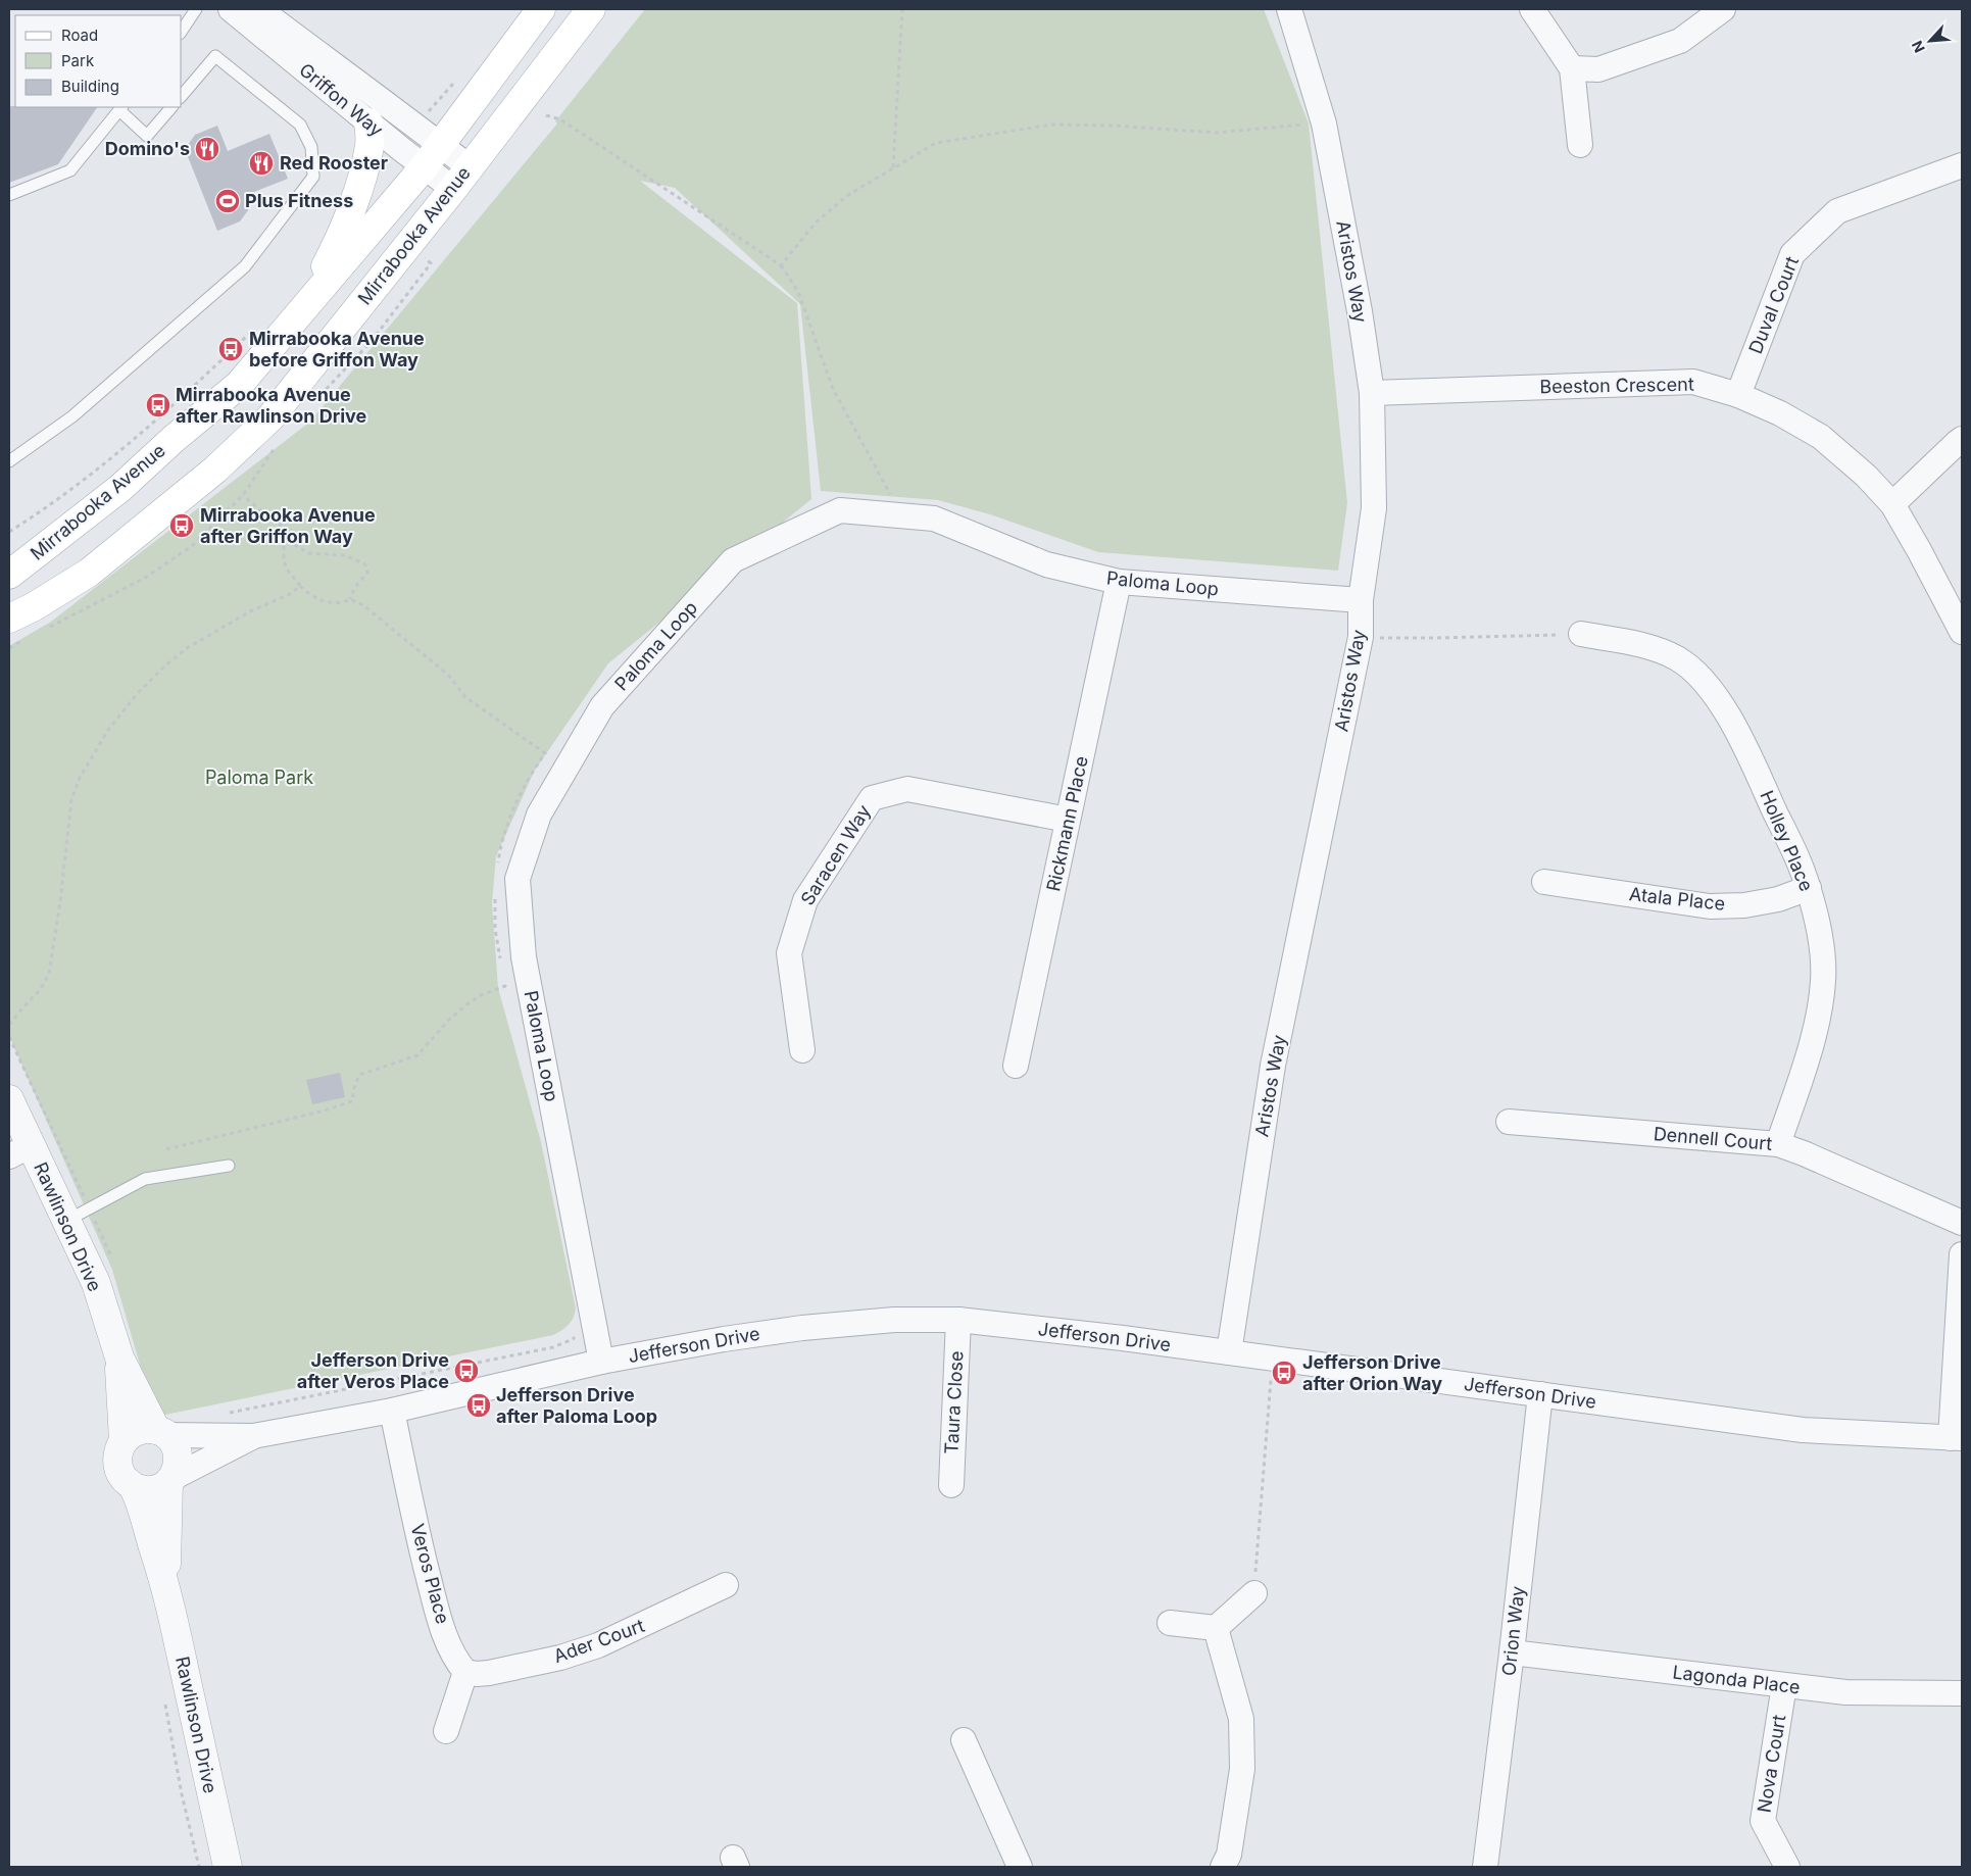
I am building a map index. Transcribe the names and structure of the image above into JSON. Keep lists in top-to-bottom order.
{
  "streets": {
    "main road": ["Mirrabooka Avenue"],
    "street": [
      "Griffon Way",
      "Aristos Way",
      "Duval Court",
      "Beeston Crescent",
      "Paloma Loop",
      "Rickmann Place",
      "Holley Place",
      "Saracen Way",
      "Atala Place",
      "Dennell Court",
      "Rawlinson Drive",
      "Jefferson Drive",
      "Taura Close",
      "Veros Place",
      "Orion Way",
      "Ader Court",
      "Lagonda Place",
      "Nova Court"
    ]
  },
  "crossings": [
    ["Griffon Way", "Mirrabooka Avenue"],
    ["Aristos Way", "Beeston Crescent"],
    ["Aristos Way", "Paloma Loop"],
    ["Aristos Way", "Jefferson Drive"],
    ["Duval Court", "Beeston Crescent"],
    ["Paloma Loop", "Rickmann Place"],
    ["Paloma Loop", "Jefferson Drive"],
    ["Rickmann Place", "Saracen Way"],
    ["Holley Place", "Atala Place"],
    ["Holley Place", "Dennell Court"],
    ["Rawlinson Drive", "Jefferson Drive"],
    ["Jefferson Drive", "Taura Close"],
    ["Jefferson Drive", "Veros Place"],
    ["Jefferson Drive", "Orion Way"],
    ["Veros Place", "Ader Court"],
    ["Orion Way", "Lagonda Place"],
    ["Lagonda Place", "Nova Court"]
  ],
  "parks": ["Paloma Park"],
  "places": {
    "restaurant": ["Domino's", "Red Rooster"],
    "sports": ["Plus Fitness"],
    "bus stop": [
      "Mirrabooka Avenue before Griffon Way",
      "Mirrabooka Avenue after Rawlinson Drive",
      "Mirrabooka Avenue after Griffon Way",
      "Jefferson Drive after Veros Place",
      "Jefferson Drive after Orion Way",
      "Jefferson Drive after Paloma Loop"
    ]
  },
  "legend": ["Road", "Park", "Building"],
  "north": "bottom left"
}
